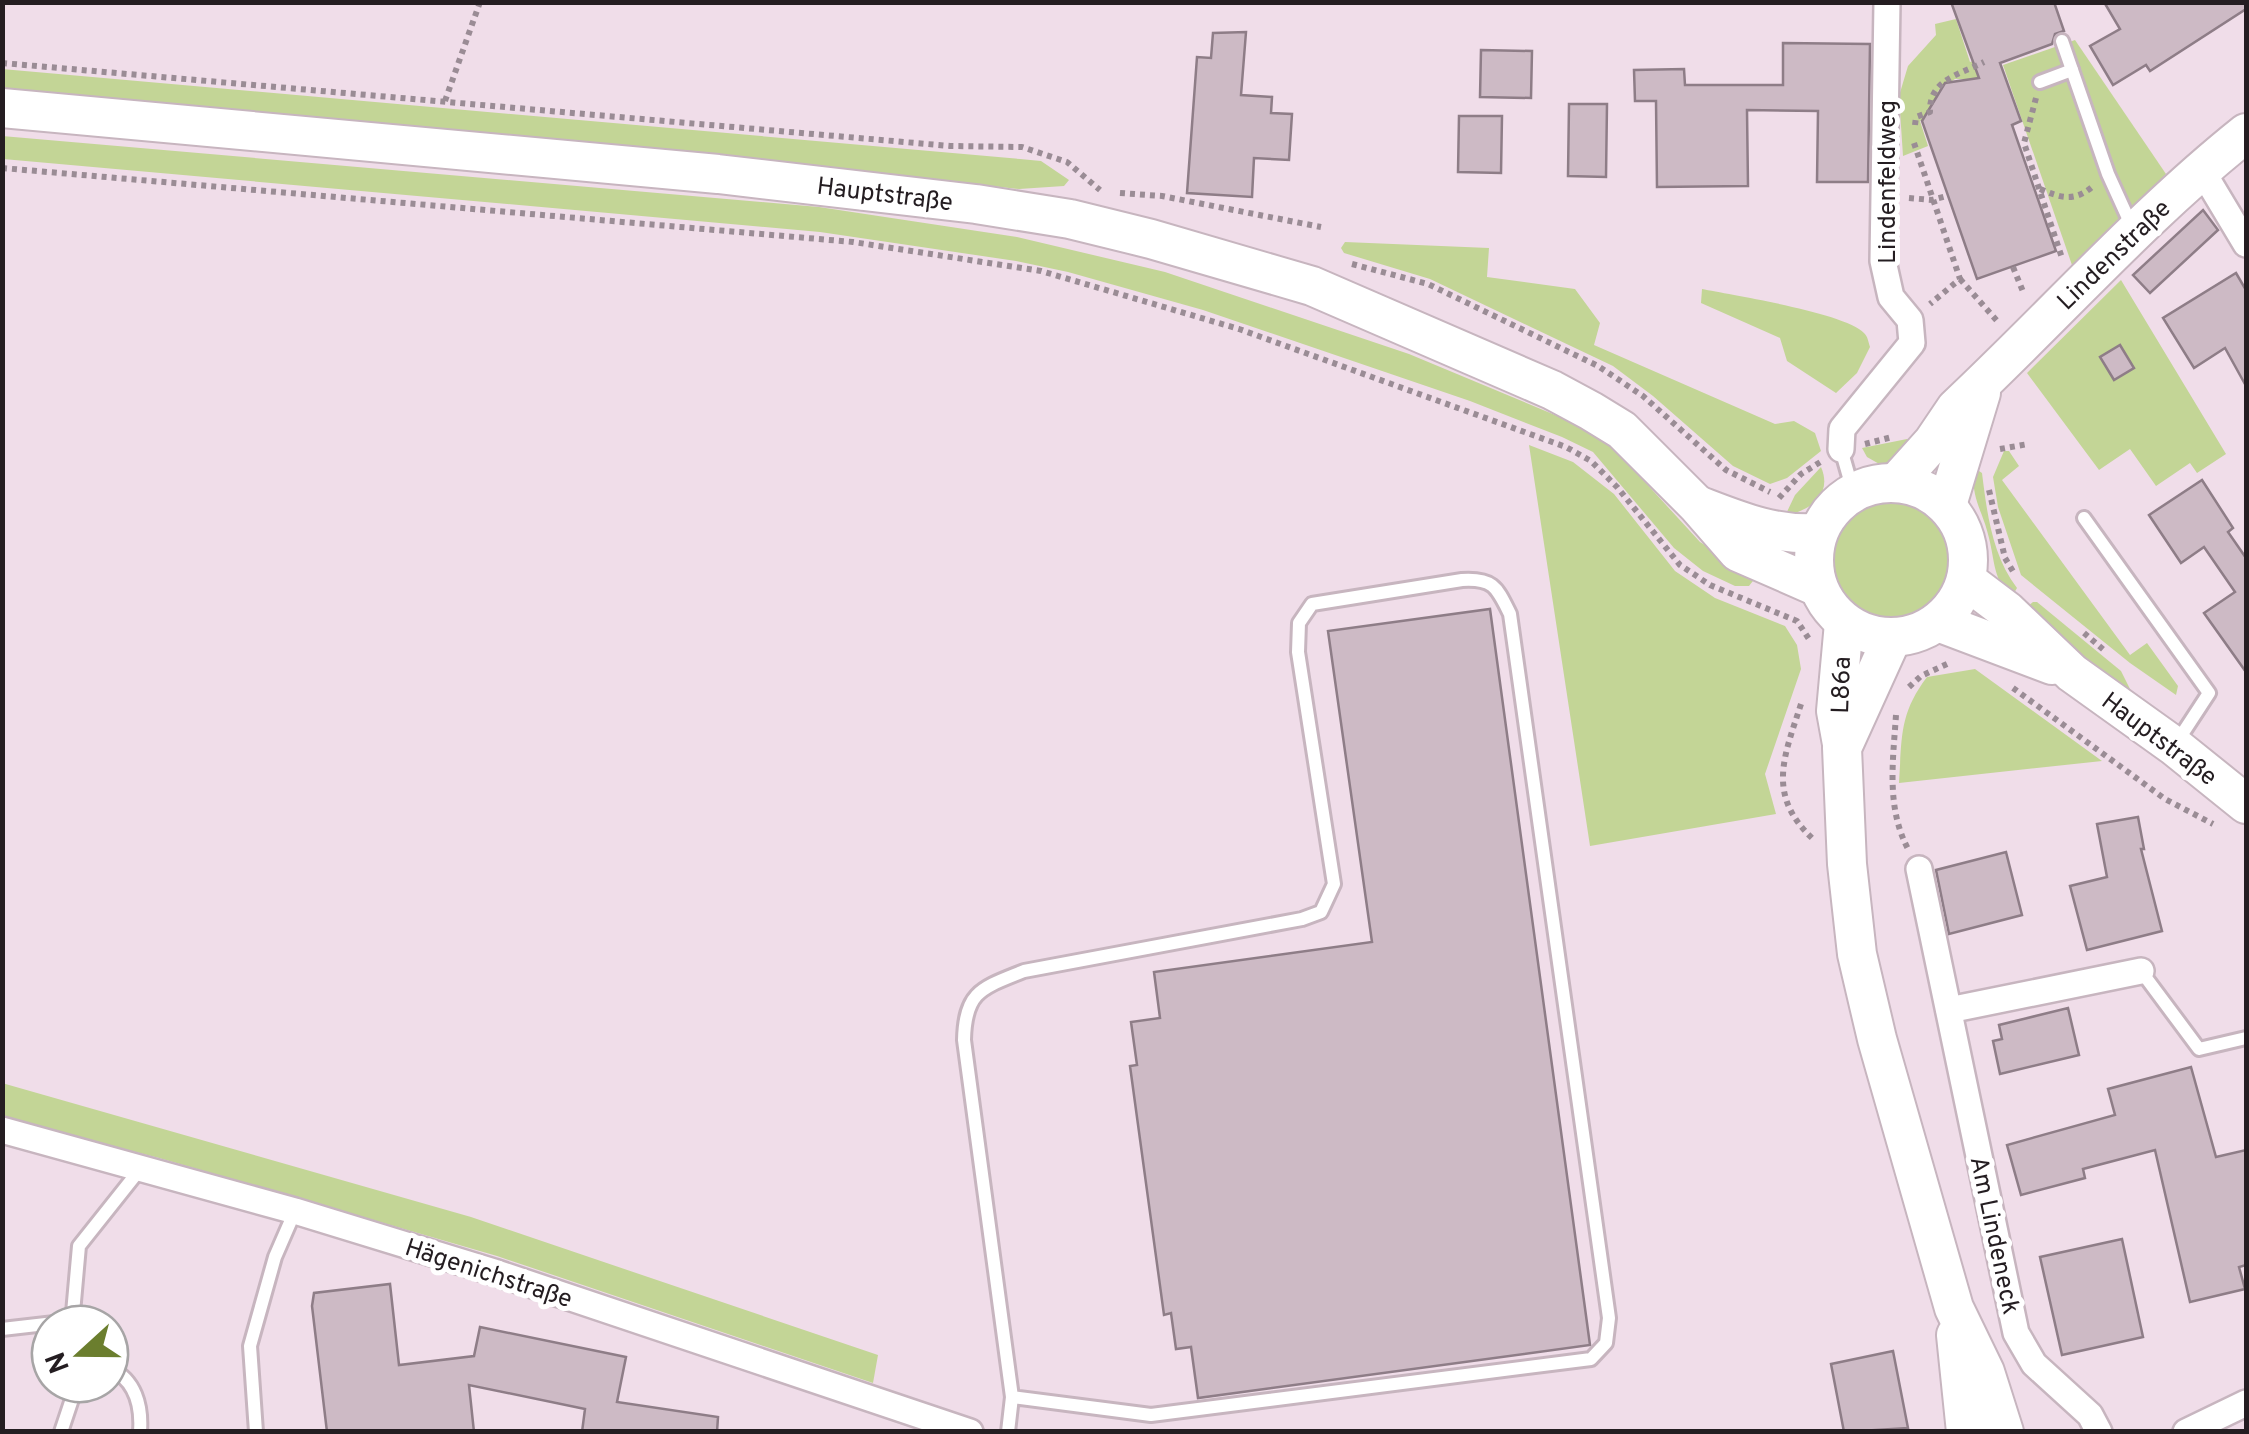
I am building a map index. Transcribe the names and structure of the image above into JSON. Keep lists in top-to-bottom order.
{
  "streets": {
    "street": [
      "Lindenfeldweg",
      "Hauptstraße",
      "Lindenstraße",
      "L86a",
      "Am Lindeneck",
      "Hägenichstraße"
    ]
  },
  "crossings": [
    ["Hauptstraße", "Lindenstraße"],
    ["Hauptstraße", "L86a"],
    ["Lindenstraße", "L86a"]
  ],
  "north": "left"
}
